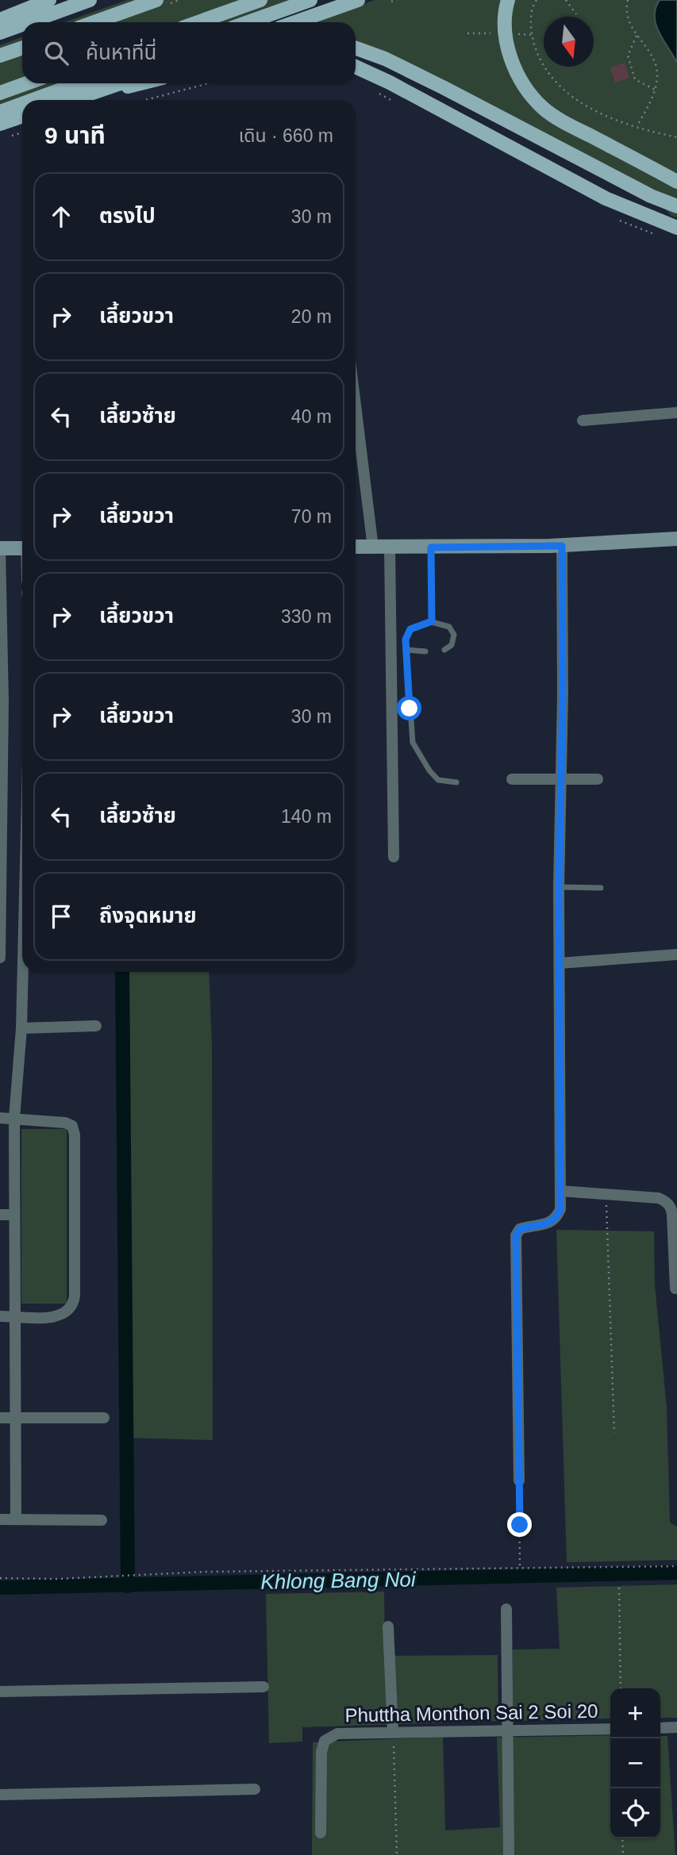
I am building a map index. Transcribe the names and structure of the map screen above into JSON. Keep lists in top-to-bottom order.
{
  "streets": {
    "street": ["Phuttha Monthon Sai 2 Soi 20"]
  },
  "water": ["Khlong Bang Noi"],
  "north": "bottom",
  "page": {
    "search": "ค้นหาที่นี่",
    "heading": ["9 นาที", "เดิน · 660 m"],
    "list": [
      ["ตรงไป", "30 m"],
      ["เลี้ยวขวา", "20 m"],
      ["เลี้ยวซ้าย", "40 m"],
      ["เลี้ยวขวา", "70 m"],
      ["เลี้ยวขวา", "330 m"],
      ["เลี้ยวขวา", "30 m"],
      ["เลี้ยวซ้าย", "140 m"],
      "ถึงจุดหมาย"
    ],
    "map_buttons": ["+", "−"]
  }
}
